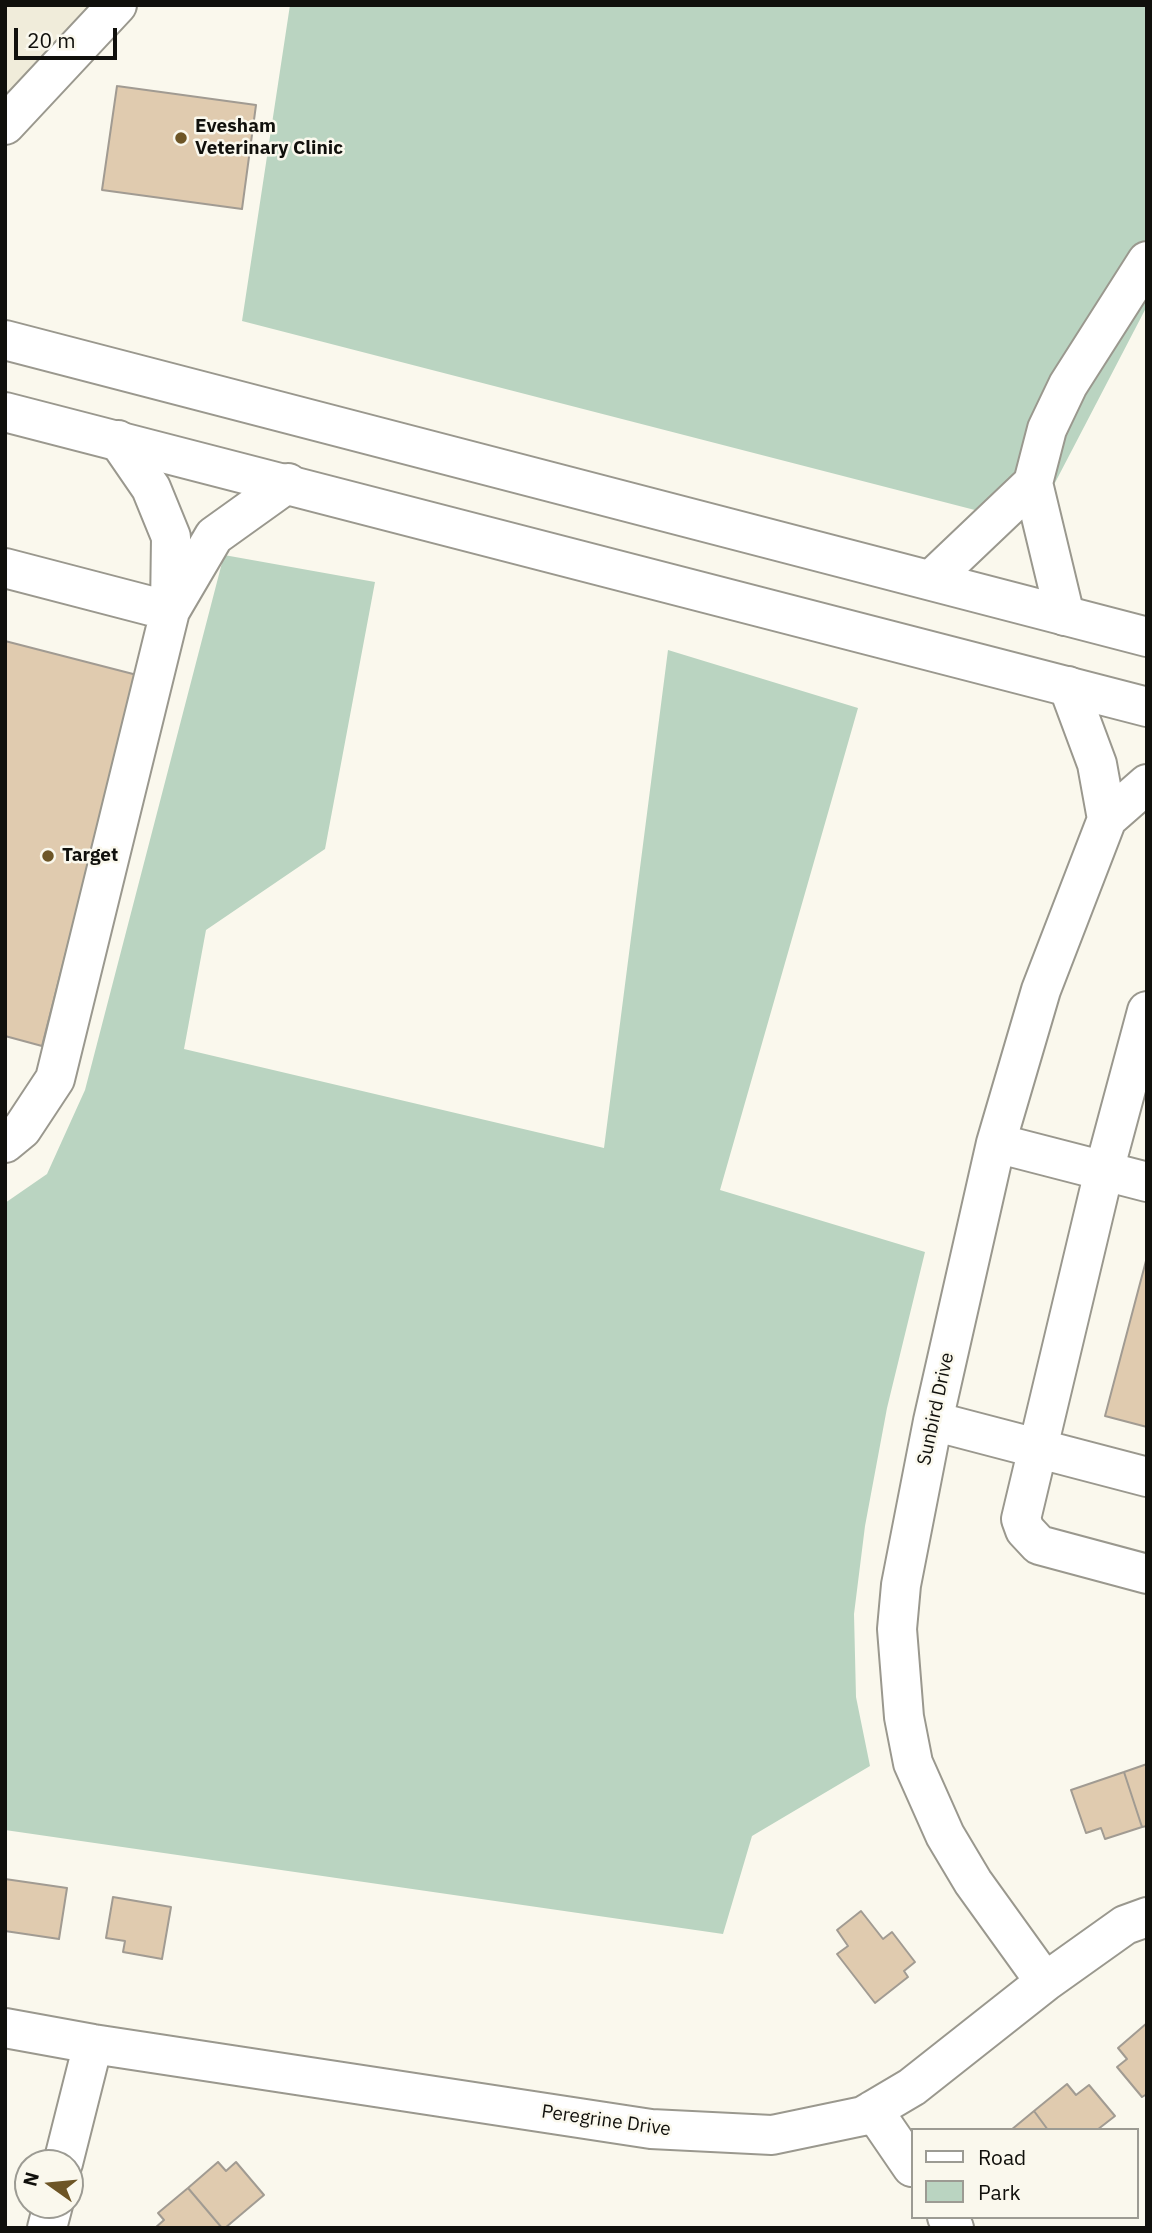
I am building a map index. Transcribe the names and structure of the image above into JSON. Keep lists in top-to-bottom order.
{
  "streets": {
    "main road": ["Sunbird Drive", "Peregrine Drive"]
  },
  "crossings": [
    ["Sunbird Drive", "Peregrine Drive"]
  ],
  "places": ["Evesham Veterinary Clinic", "Target"],
  "legend": ["Road", "Park"],
  "scale_bar": "20 m",
  "north": "left"
}
